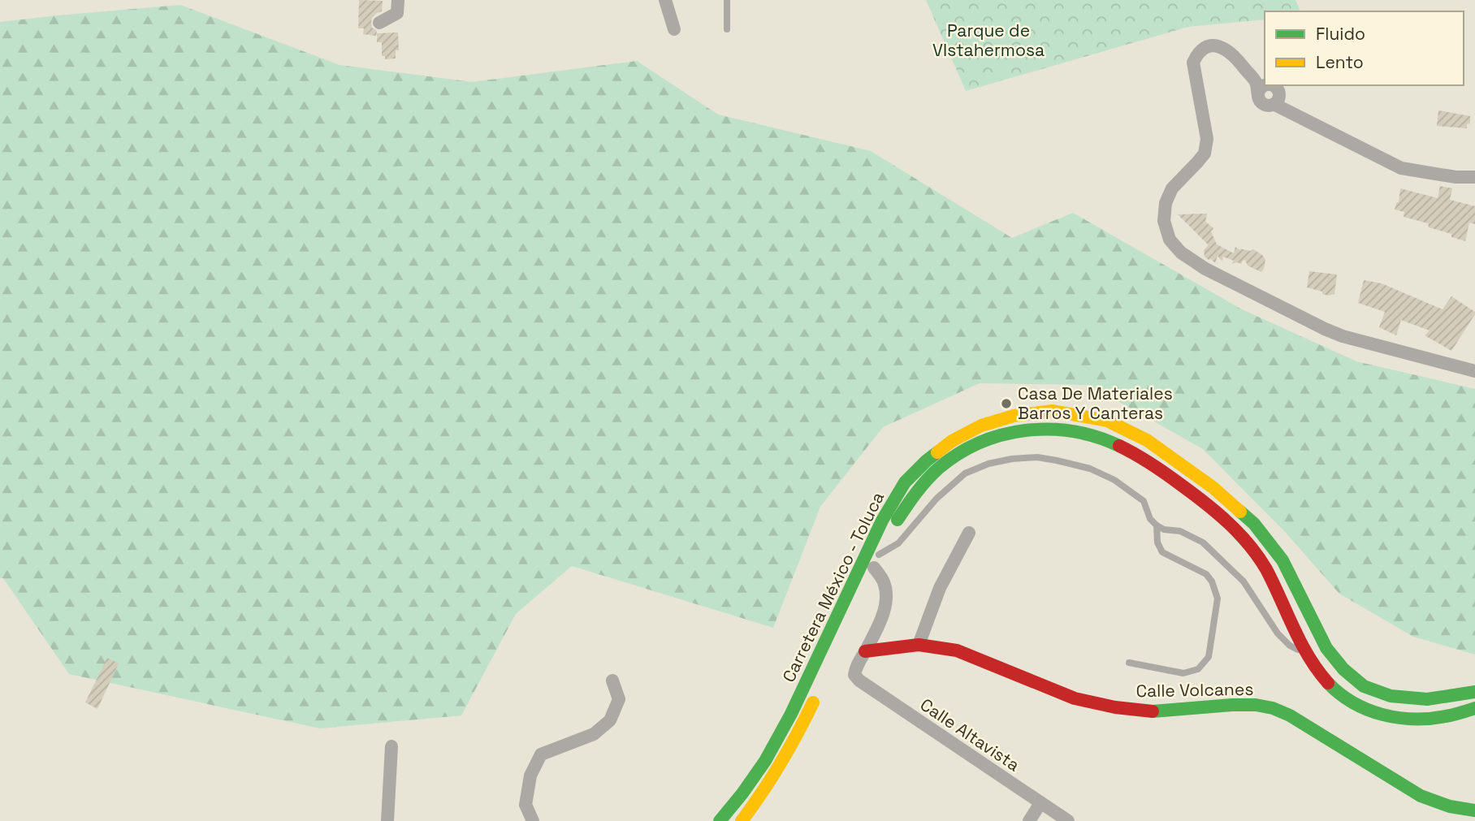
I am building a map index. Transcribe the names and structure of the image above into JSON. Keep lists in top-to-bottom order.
{
  "streets": {
    "main road": ["Carretera México - Toluca", "Calle Volcanes"],
    "street": ["Calle Altavista"]
  },
  "crossings": [
    ["Calle Volcanes", "Calle Altavista"]
  ],
  "parks": ["Parque de VIstahermosa"],
  "places": ["Casa De Materiales Barros Y Canteras"],
  "legend": ["Fluido", "Lento"]
}
